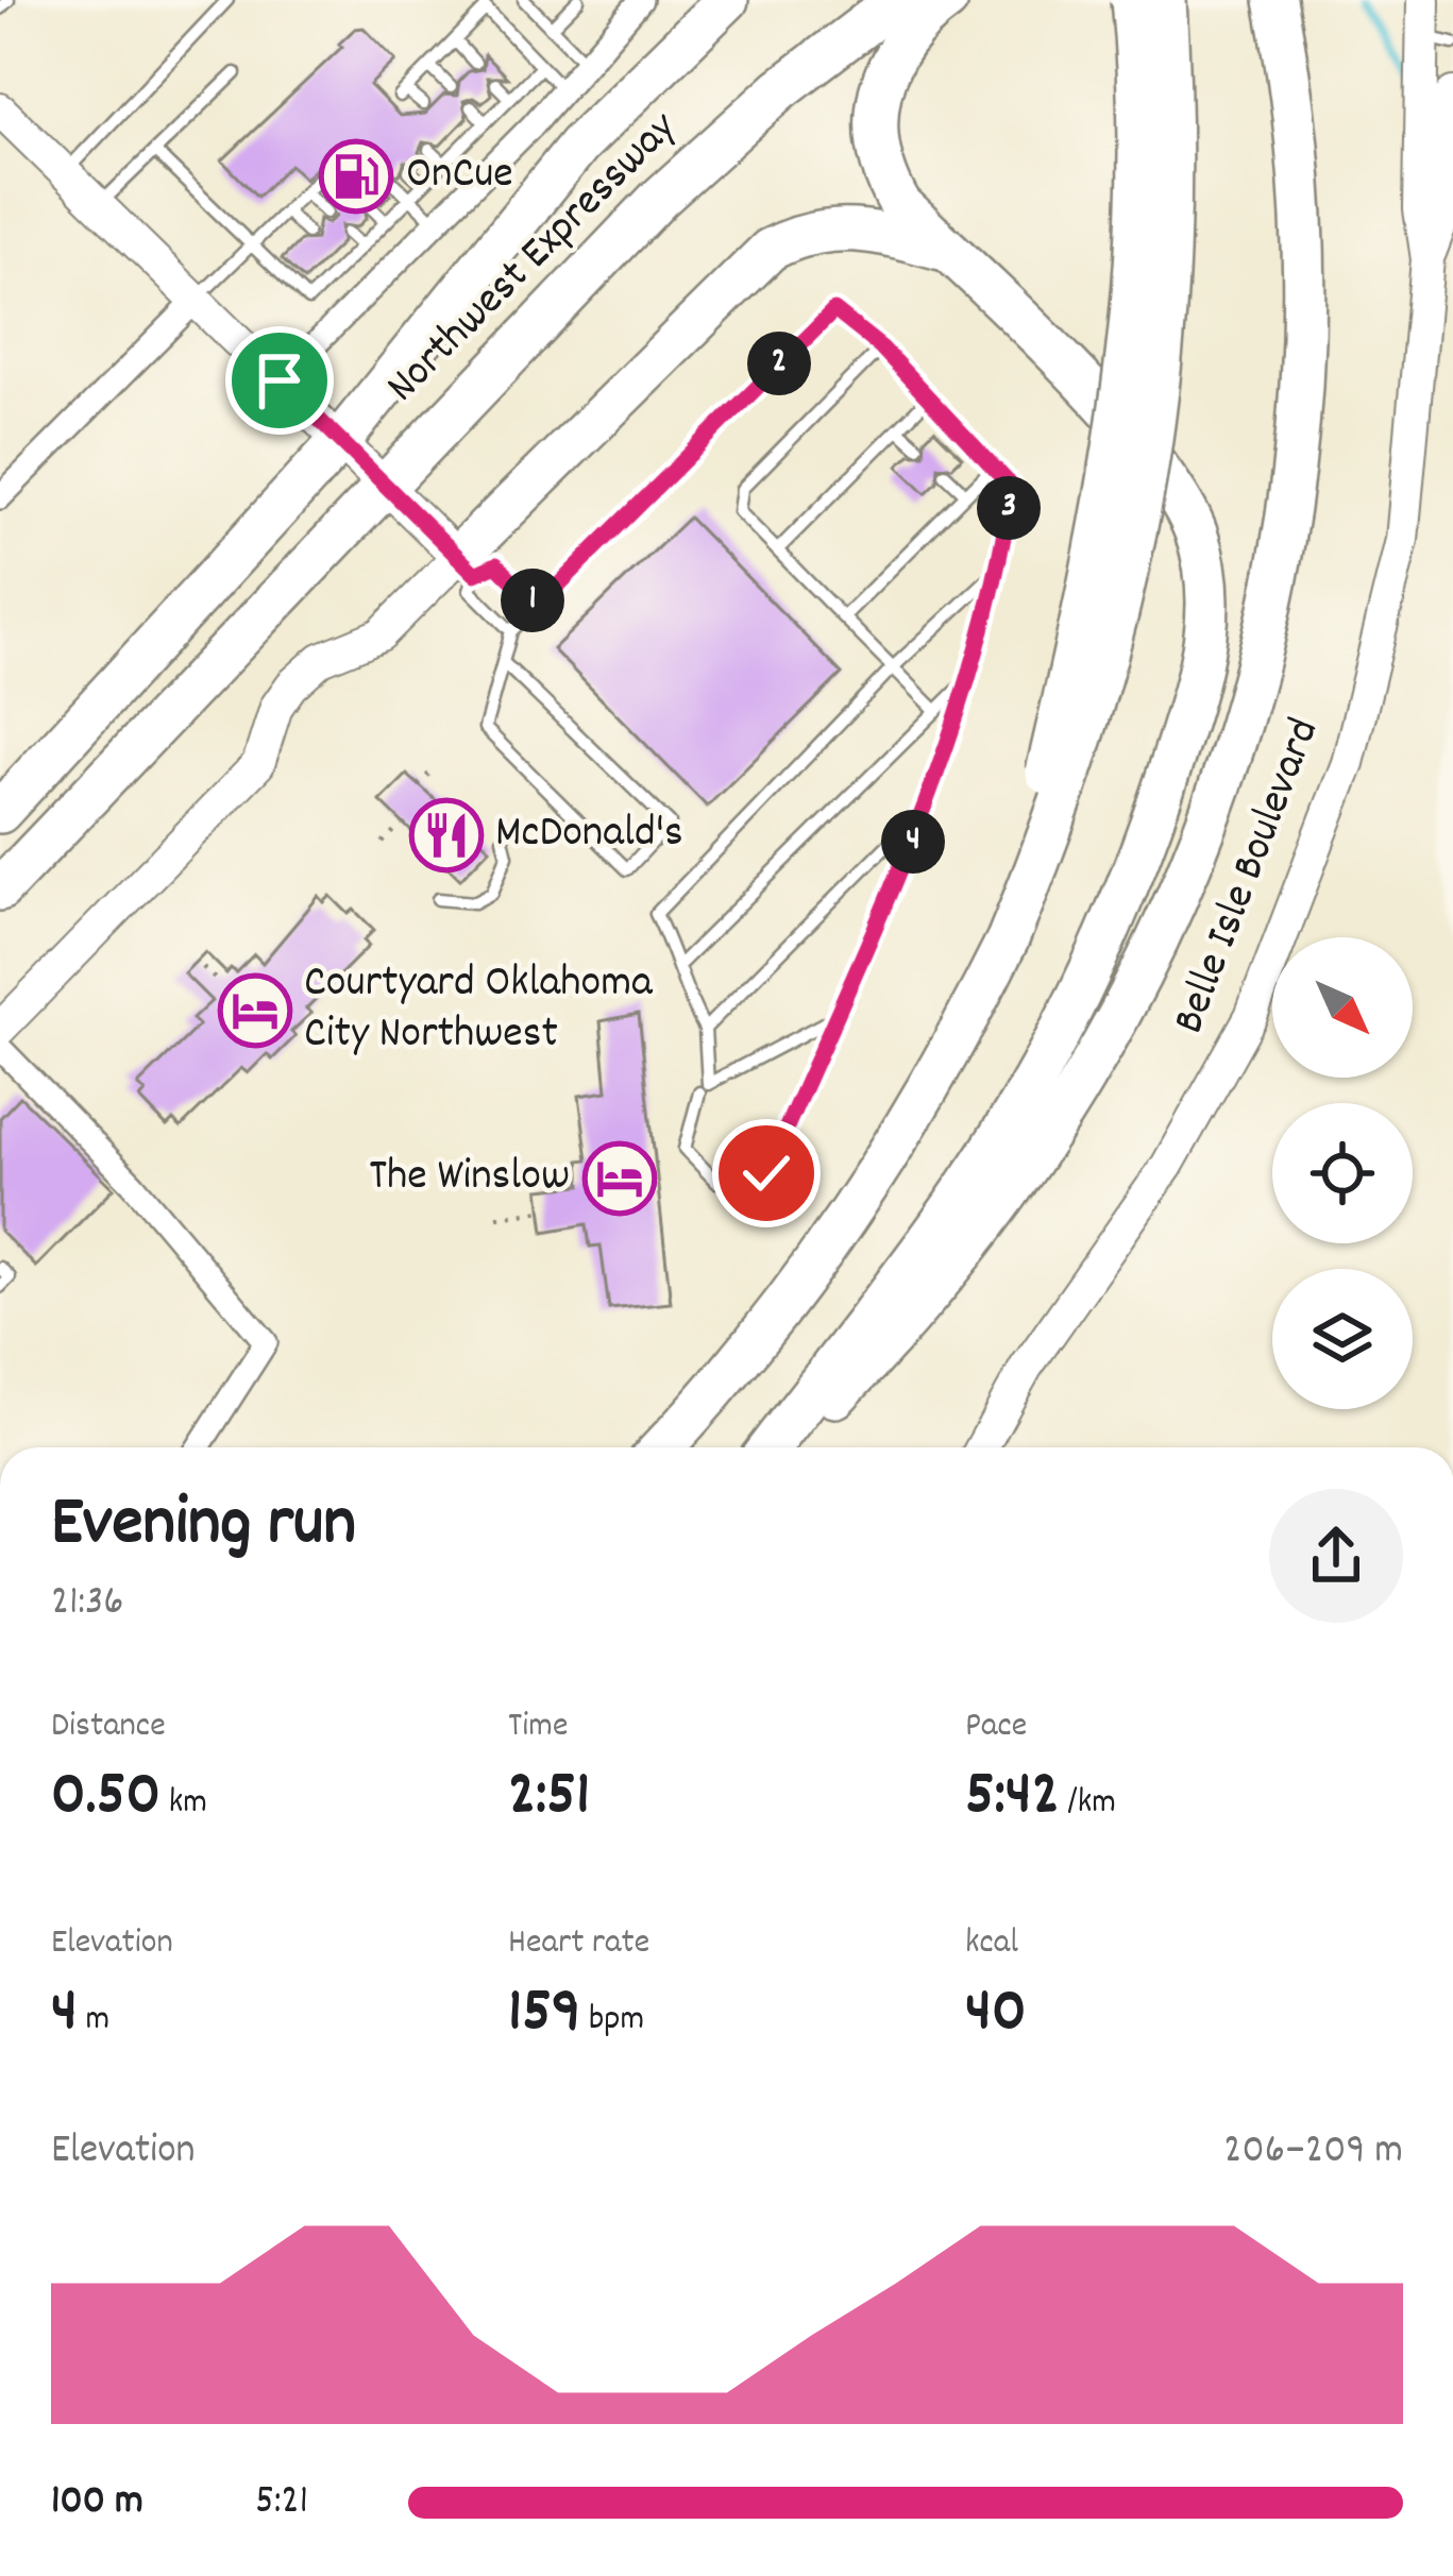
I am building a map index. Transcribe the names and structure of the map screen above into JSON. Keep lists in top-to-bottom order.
{
  "streets": {
    "highway": ["Northwest Expressway"],
    "street": ["Belle Isle Boulevard"]
  },
  "places": {
    "fuel station": ["OnCue"],
    "restaurant": ["McDonald's"],
    "hotel": ["Courtyard Oklahoma City Northwest", "The Winslow"]
  },
  "north": "bottom right",
  "page": {
    "pins": [
      "2",
      "3",
      "1",
      "4"
    ],
    "heading": ["Evening run", "21:36"],
    "stats": [
      ["Distance", "0.50 km"],
      ["Time", "2:51"],
      ["Pace", "5:42 /km"],
      ["Elevation", "4 m"],
      ["Heart rate", "159 bpm"],
      ["kcal", "40"]
    ],
    "chart": ["Elevation", "206–209 m"],
    "list": [
      {
        "name": "100 m",
        "note": "5:21"
      }
    ]
  }
}
